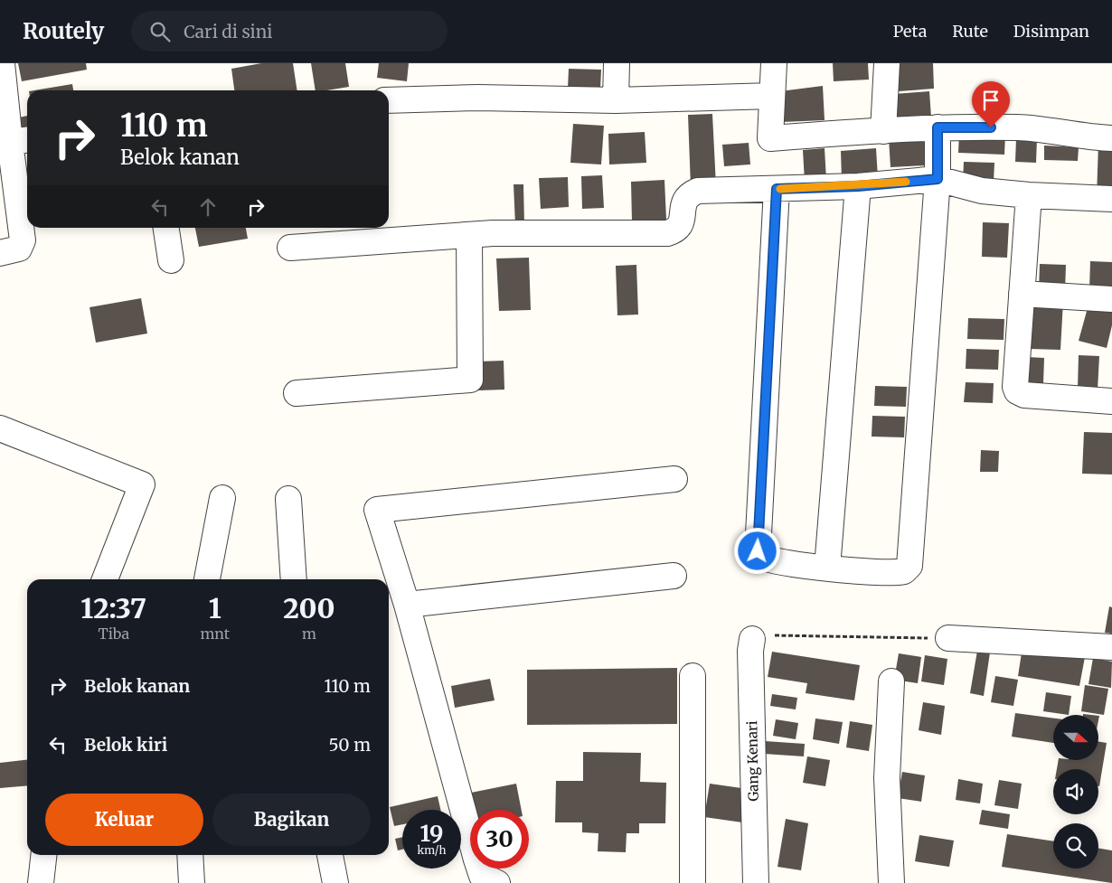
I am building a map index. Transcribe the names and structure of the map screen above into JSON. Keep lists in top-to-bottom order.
{
  "streets": {
    "street": ["Gang Kenari"]
  },
  "north": "right",
  "page": {
    "header": "Routely",
    "search": "Cari di sini",
    "nav": ["Peta", "Rute", "Disimpan"],
    "turn": ["110 m", "Belok kanan"],
    "eta": [
      "12:37",
      "Tiba",
      "1",
      "mnt",
      "200",
      "m"
    ],
    "list": [
      {
        "name": "Belok kanan",
        "value": "110 m"
      },
      {
        "name": "Belok kiri",
        "value": "50 m"
      }
    ],
    "buttons": ["Keluar", "Bagikan"],
    "speed": "19 km/h",
    "limit": "30"
  }
}
